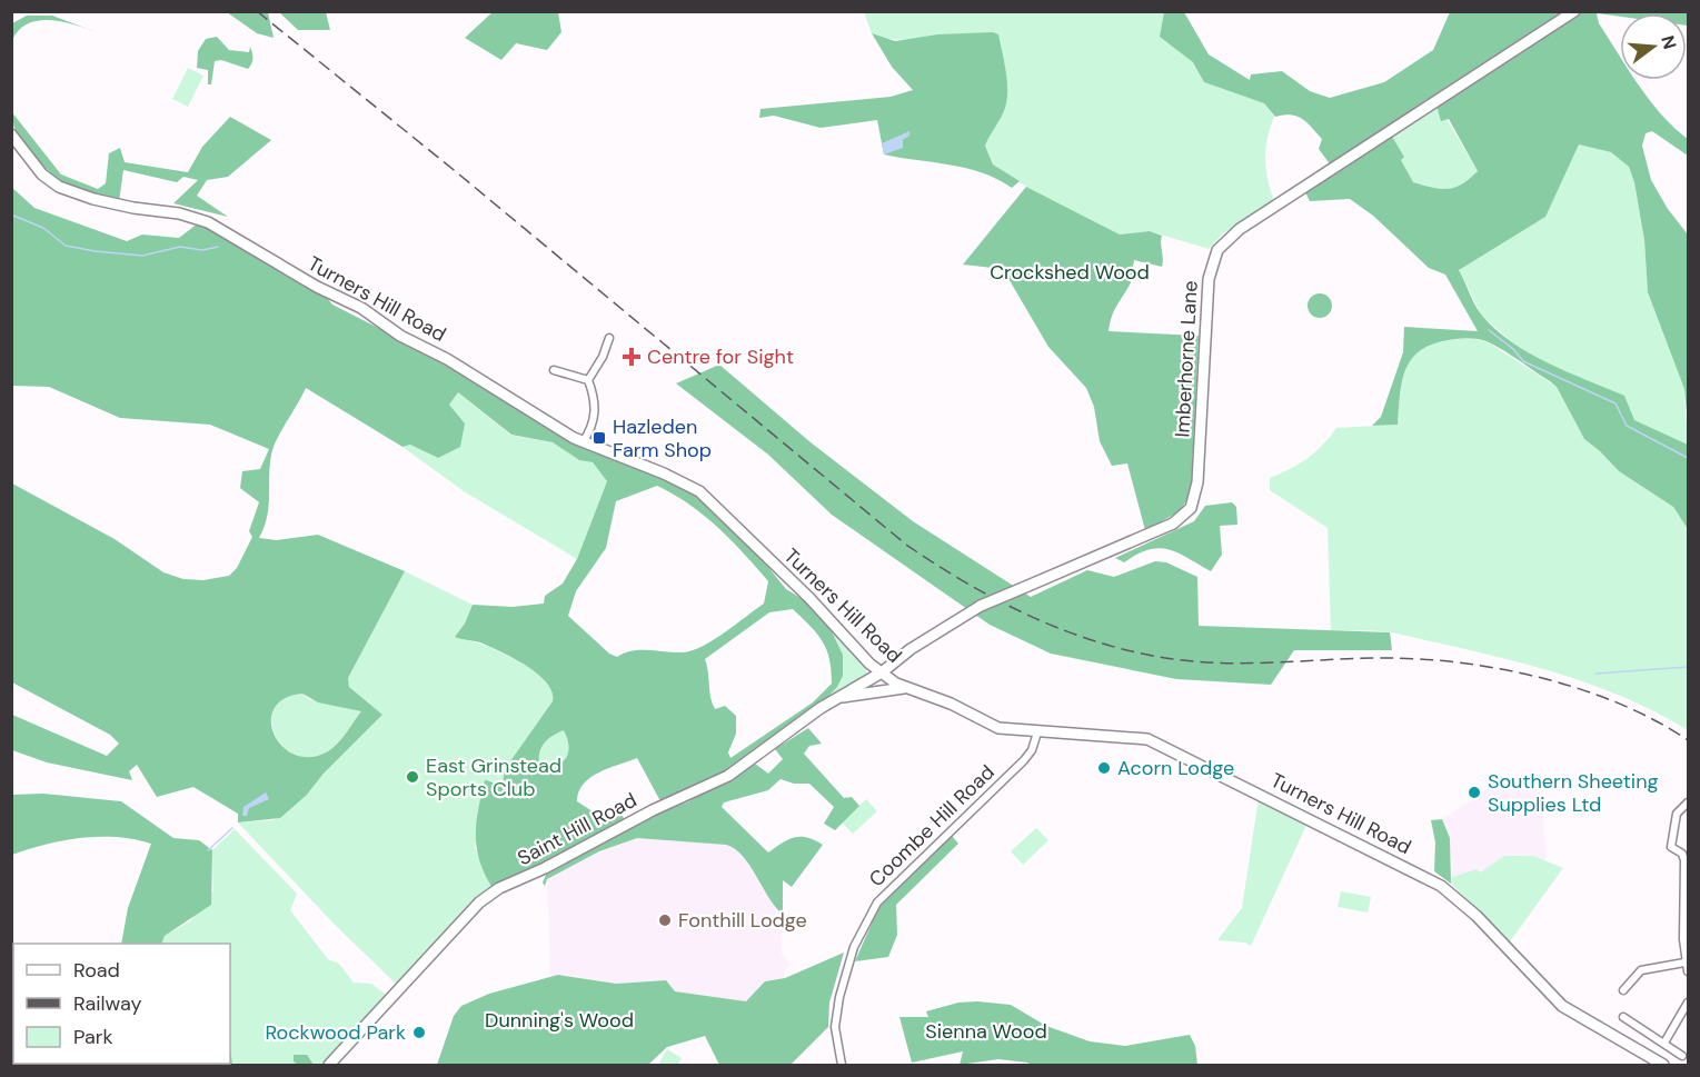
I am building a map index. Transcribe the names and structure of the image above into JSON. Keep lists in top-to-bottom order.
{
  "streets": {
    "main road": ["Turners Hill Road", "Imberhorne Lane", "Saint Hill Road"],
    "street": ["Coombe Hill Road"]
  },
  "crossings": [
    ["Turners Hill Road", "Imberhorne Lane"],
    ["Turners Hill Road", "Coombe Hill Road"],
    ["Turners Hill Road", "Saint Hill Road"],
    ["Imberhorne Lane", "Saint Hill Road"]
  ],
  "parks": ["Crockshed Wood", "Dunning's Wood", "Sienna Wood"],
  "places": {
    "health": ["Centre for Sight"],
    "transit": ["Hazleden Farm Shop"],
    "other": [
      "Acorn Lodge",
      "East Grinstead Sports Club",
      "Southern Sheeting Supplies Ltd",
      "Fonthill Lodge",
      "Rockwood Park"
    ]
  },
  "legend": ["Road", "Railway", "Park"],
  "north": "right"
}
